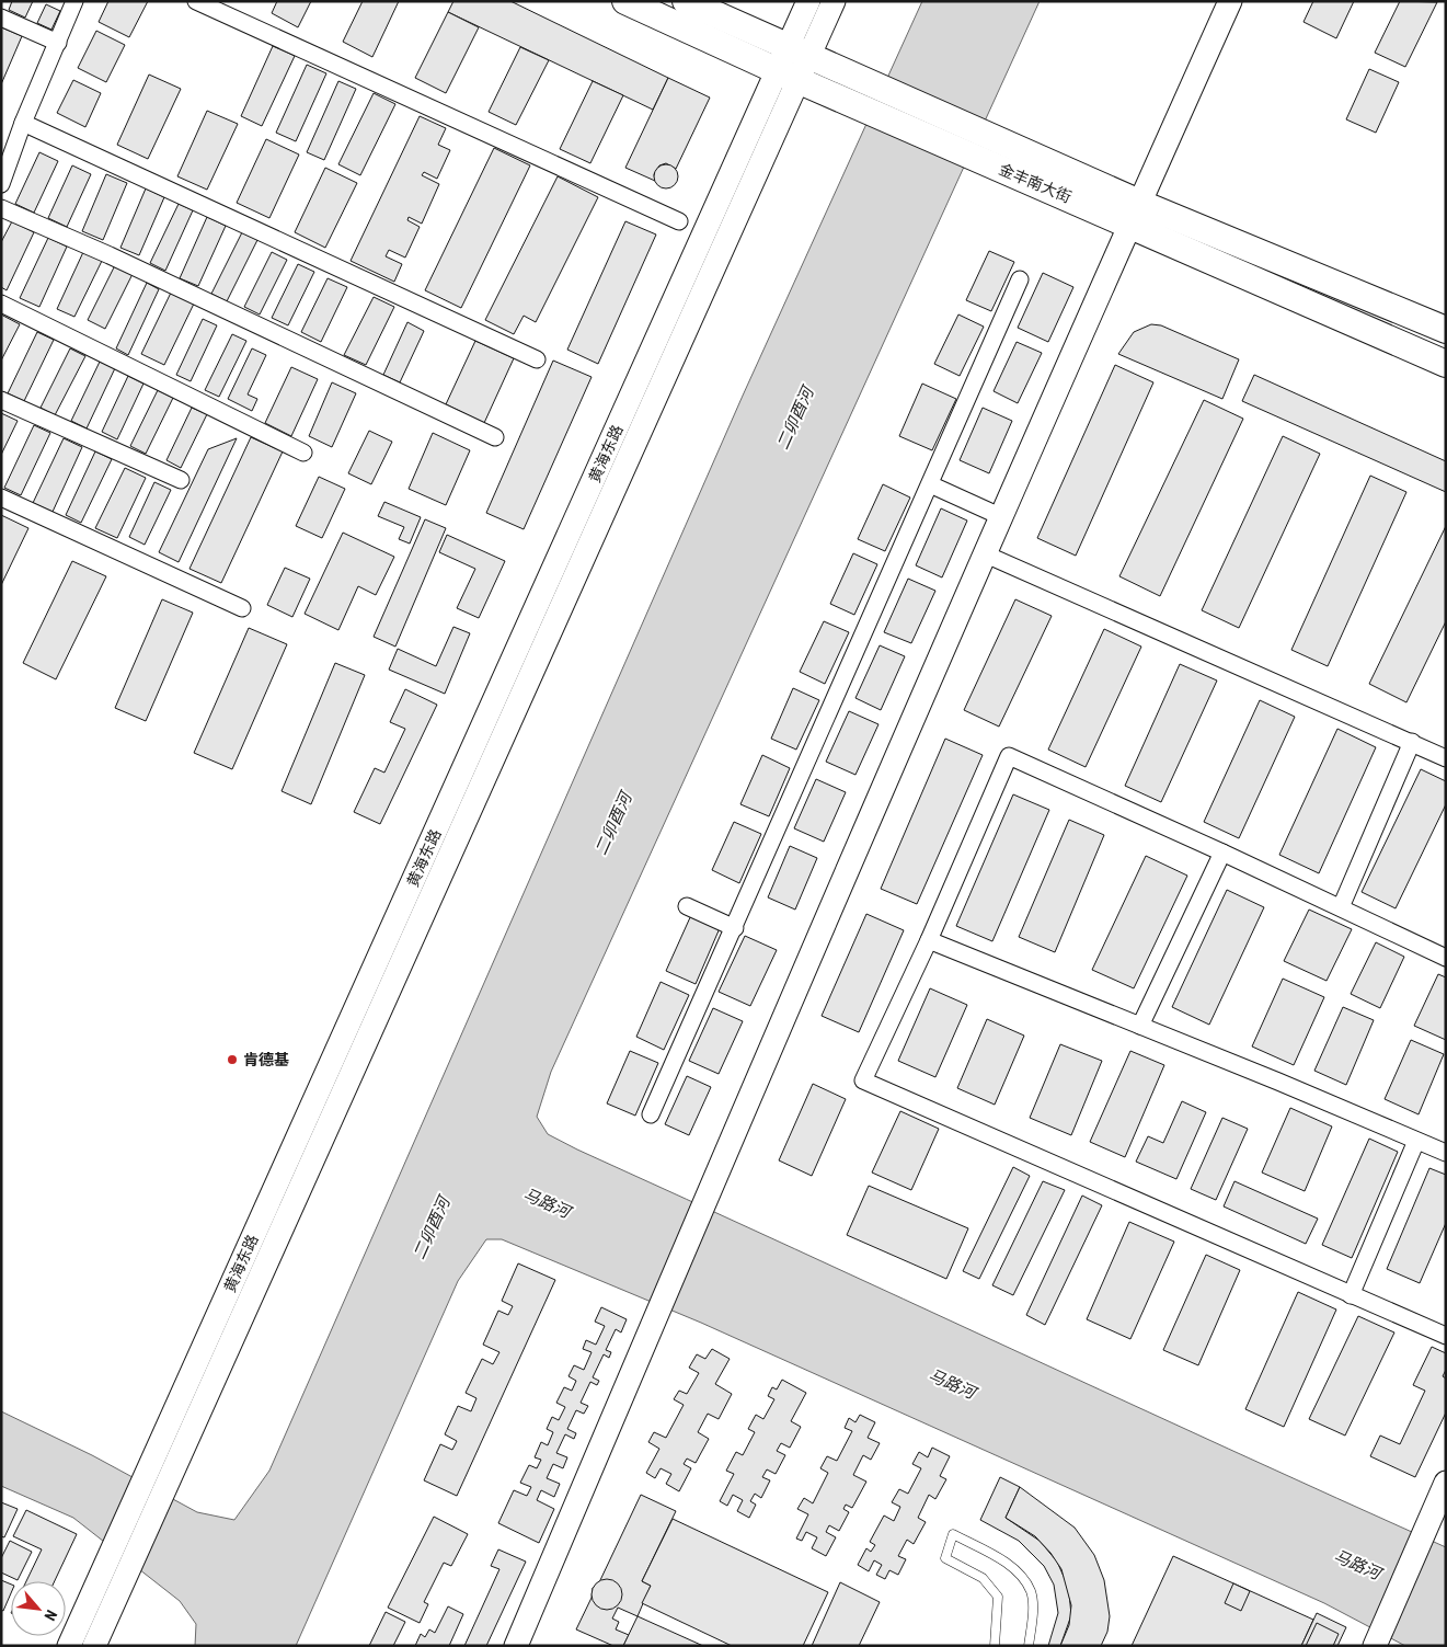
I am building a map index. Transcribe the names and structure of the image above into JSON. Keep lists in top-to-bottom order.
{
  "streets": {
    "main road": ["金丰南大街"],
    "street": ["黄海东路"]
  },
  "crossings": [
    ["金丰南大街", "黄海东路"]
  ],
  "water": ["二卯酉河", "马路河"],
  "places": ["肯德基"],
  "north": "bottom right"
}
